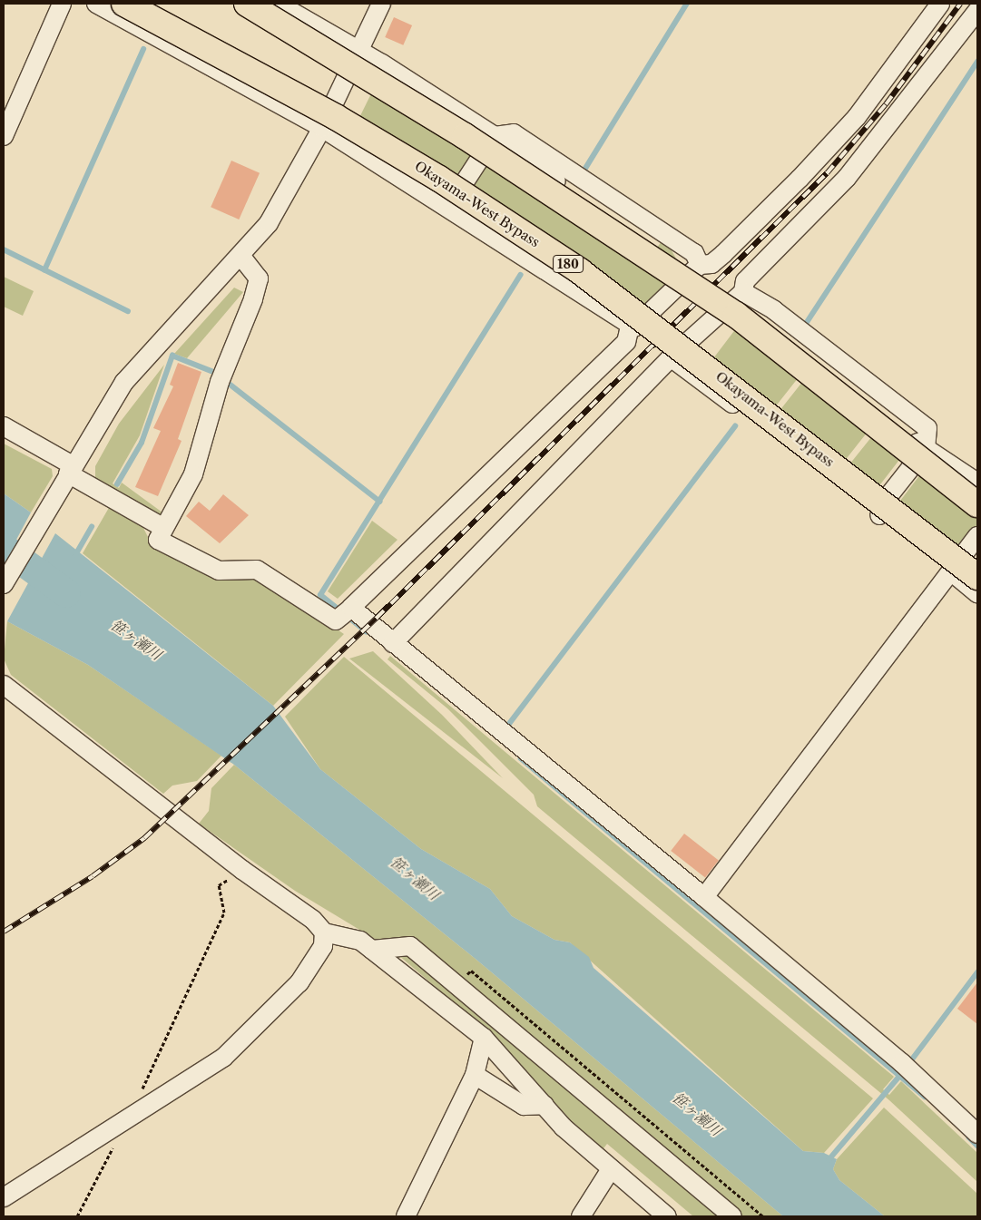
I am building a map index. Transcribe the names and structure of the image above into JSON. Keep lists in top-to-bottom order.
{
  "streets": {
    "highway": ["Okayama-West Bypass", "180"]
  },
  "water": ["笹ヶ瀬川"]
}
